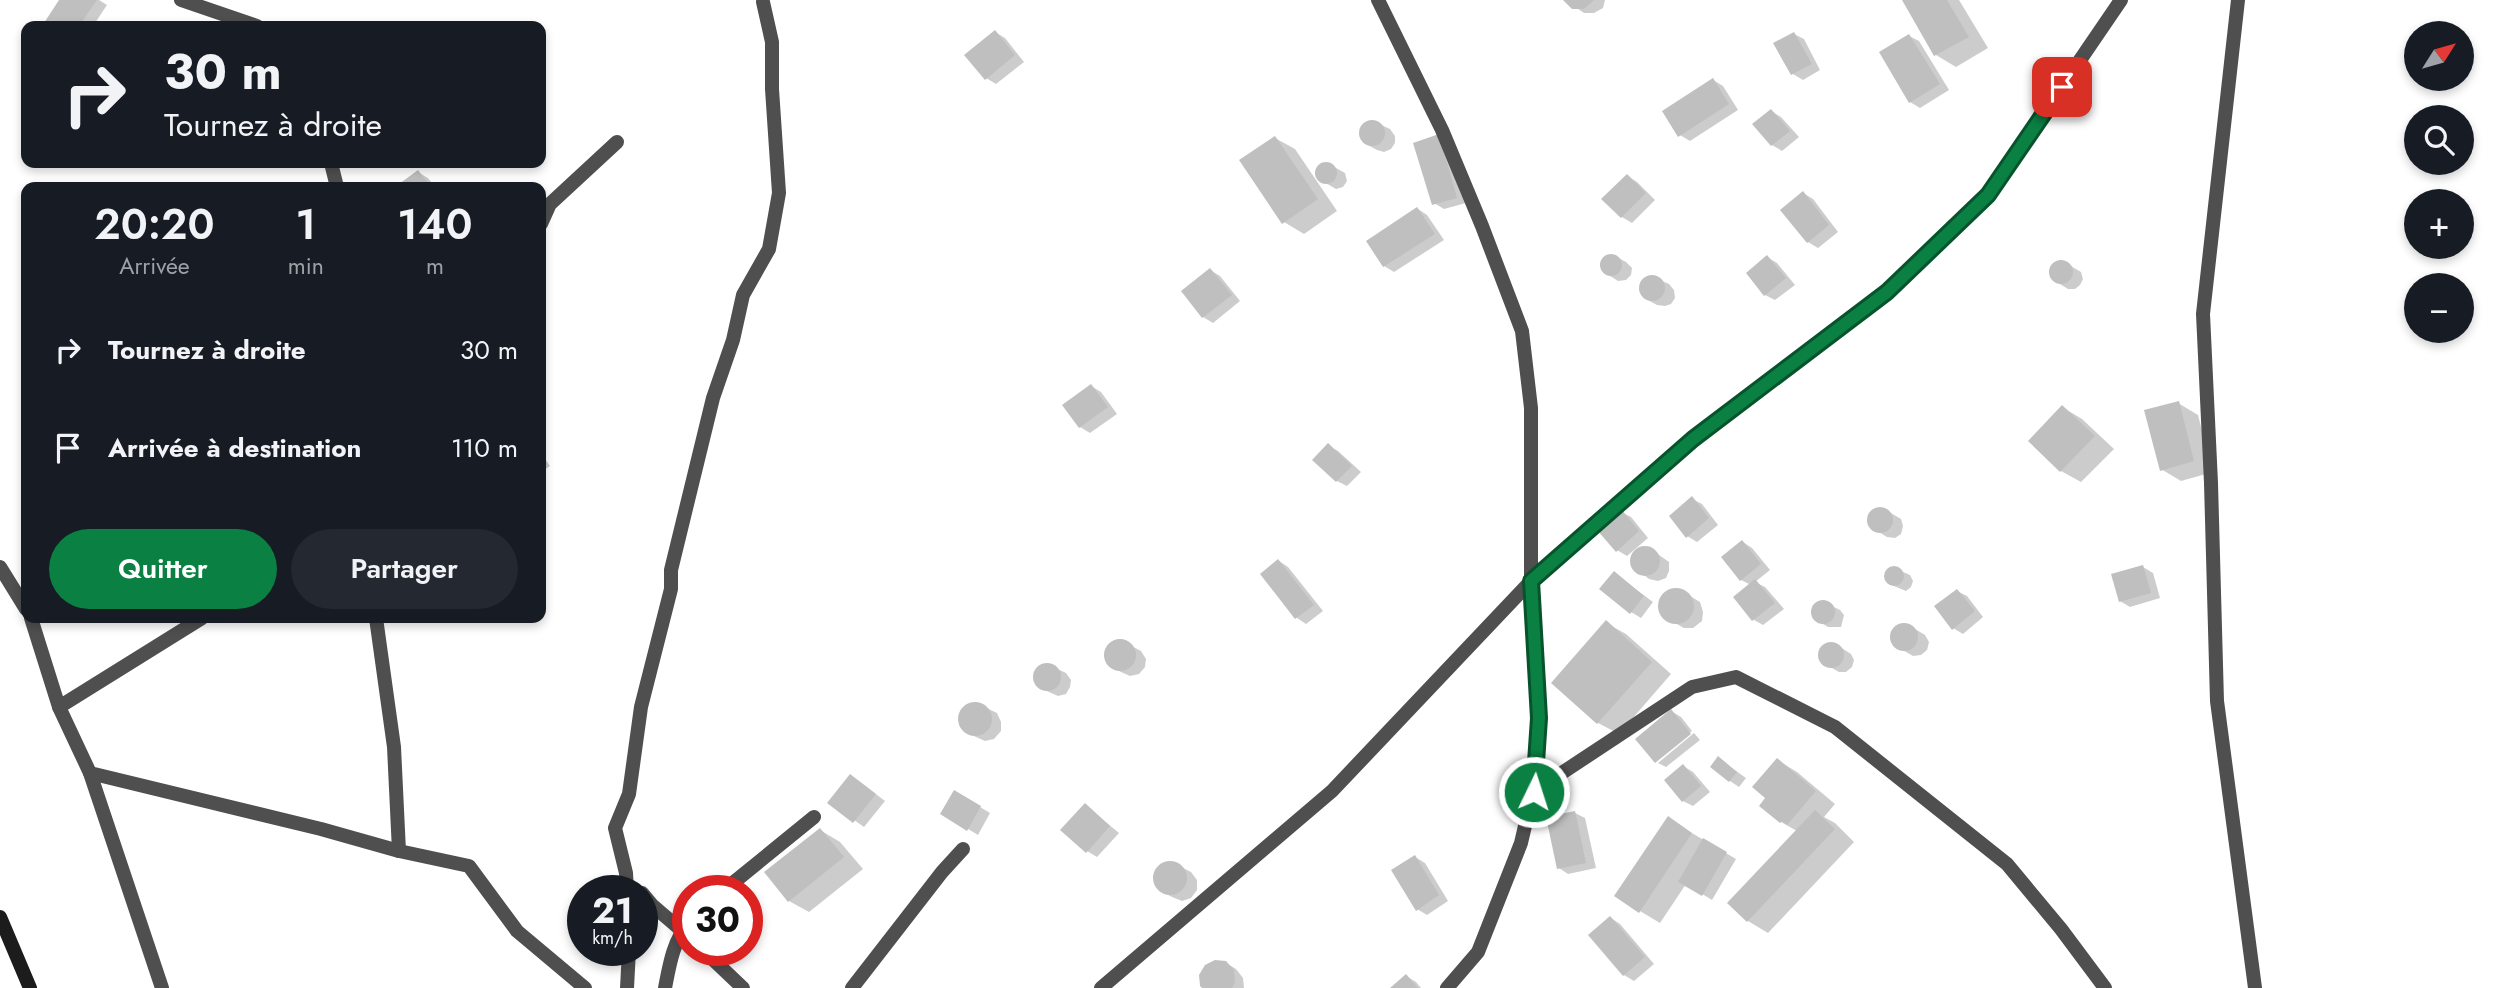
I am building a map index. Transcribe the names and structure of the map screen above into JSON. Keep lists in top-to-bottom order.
{
  "north": "top right",
  "page": {
    "map_buttons": ["+", "−"],
    "turn": ["30 m", "Tournez à droite"],
    "eta": [
      "20:20",
      "Arrivée",
      "1",
      "min",
      "140",
      "m"
    ],
    "list": [
      {
        "name": "Tournez à droite",
        "value": "30 m"
      },
      {
        "name": "Arrivée à destination",
        "value": "110 m"
      }
    ],
    "buttons": ["Quitter", "Partager"],
    "speed": "21 km/h",
    "limit": "30"
  }
}
